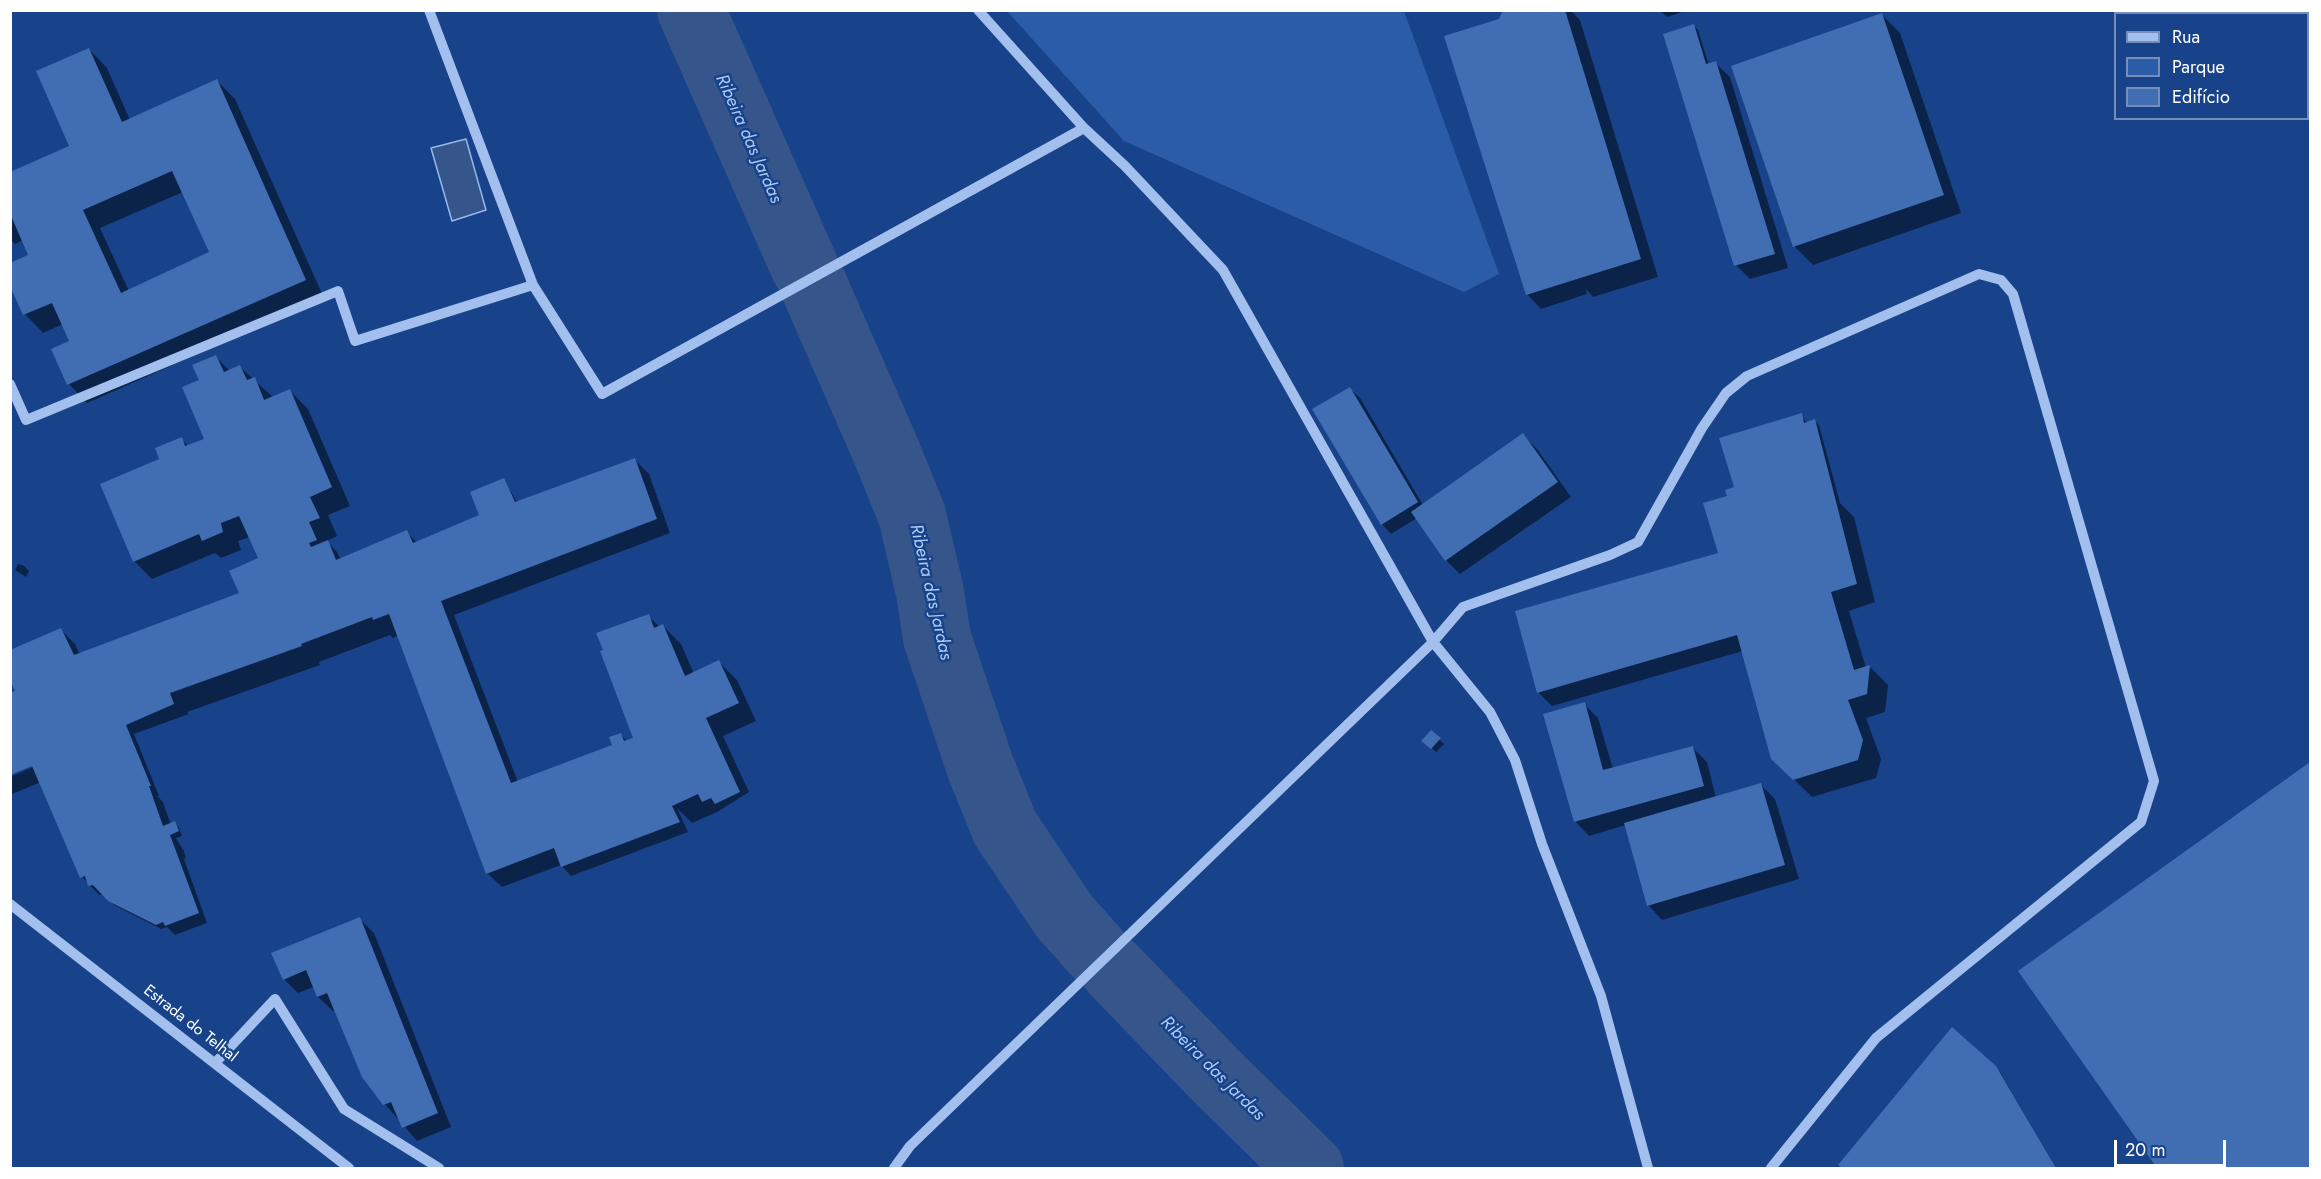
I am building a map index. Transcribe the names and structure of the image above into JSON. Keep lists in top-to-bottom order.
{
  "streets": {
    "street": ["Estrada do Telhal"]
  },
  "water": ["Ribeira das Jardas"],
  "legend": ["Rua", "Parque", "Edifício"],
  "scale_bar": "20 m"
}
